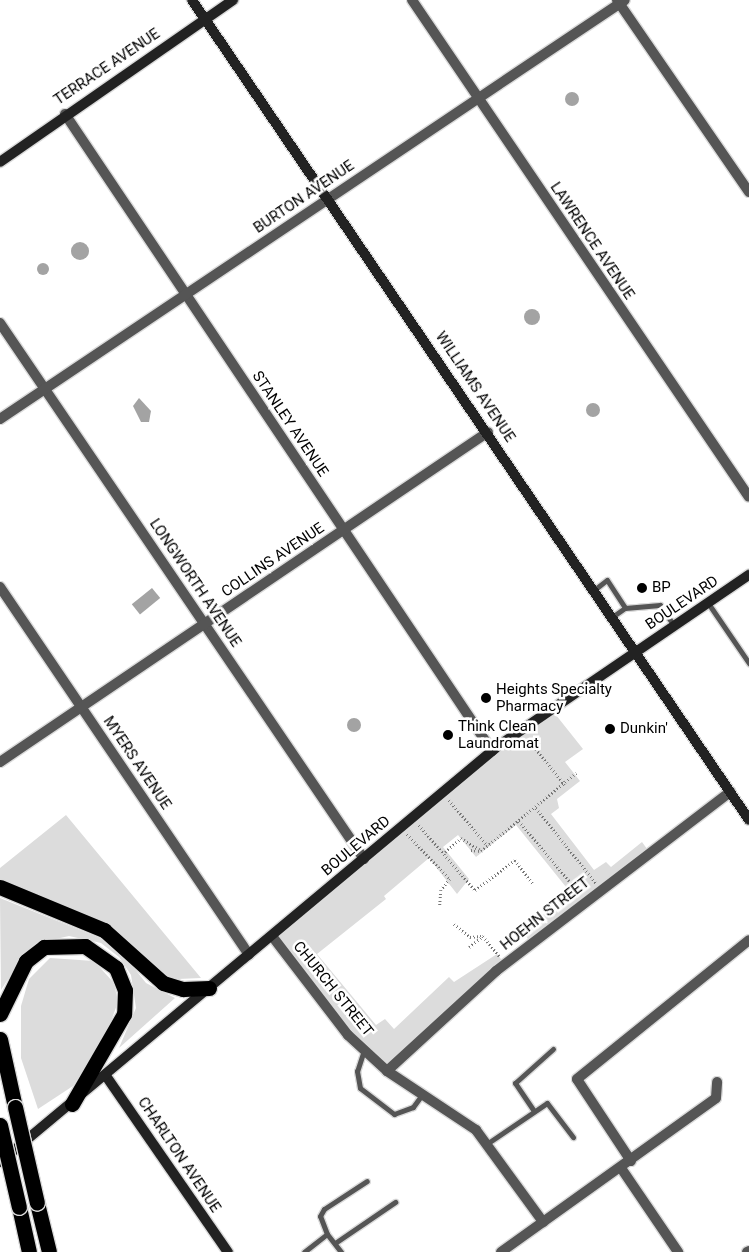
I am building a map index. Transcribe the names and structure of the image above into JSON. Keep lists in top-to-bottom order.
{
  "streets": {
    "street": [
      "TERRACE AVENUE",
      "BURTON AVENUE",
      "LAWRENCE AVENUE",
      "WILLIAMS AVENUE",
      "STANLEY AVENUE",
      "COLLINS AVENUE",
      "LONGWORTH AVENUE",
      "BOULEVARD",
      "MYERS AVENUE",
      "HOEHN STREET",
      "CHURCH STREET",
      "CHARLTON AVENUE"
    ]
  },
  "crossings": [
    ["TERRACE AVENUE", "WILLIAMS AVENUE"],
    ["TERRACE AVENUE", "STANLEY AVENUE"],
    ["BURTON AVENUE", "LAWRENCE AVENUE"],
    ["BURTON AVENUE", "WILLIAMS AVENUE"],
    ["BURTON AVENUE", "STANLEY AVENUE"],
    ["BURTON AVENUE", "LONGWORTH AVENUE"],
    ["WILLIAMS AVENUE", "COLLINS AVENUE"],
    ["WILLIAMS AVENUE", "BOULEVARD"],
    ["WILLIAMS AVENUE", "HOEHN STREET"],
    ["STANLEY AVENUE", "COLLINS AVENUE"],
    ["STANLEY AVENUE", "BOULEVARD"],
    ["COLLINS AVENUE", "LONGWORTH AVENUE"],
    ["COLLINS AVENUE", "MYERS AVENUE"],
    ["LONGWORTH AVENUE", "BOULEVARD"],
    ["BOULEVARD", "MYERS AVENUE"],
    ["BOULEVARD", "CHURCH STREET"],
    ["BOULEVARD", "CHARLTON AVENUE"],
    ["HOEHN STREET", "CHURCH STREET"]
  ],
  "places": [
    "BP",
    "Heights Specialty Pharmacy",
    "Dunkin'",
    "Think Clean Laundromat"
  ]
}
